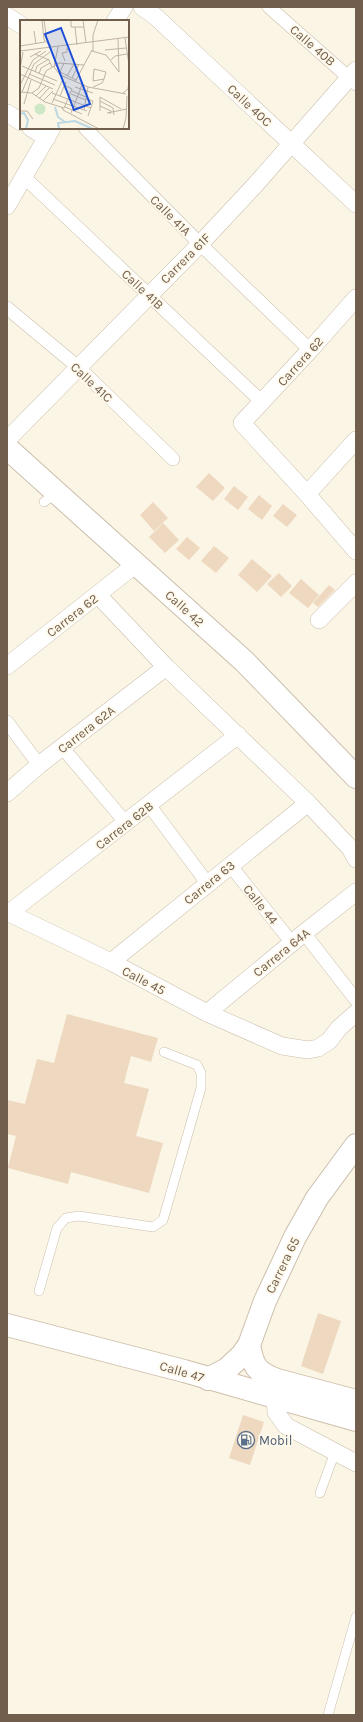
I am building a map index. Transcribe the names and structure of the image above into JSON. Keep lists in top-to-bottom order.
{
  "streets": {
    "street": [
      "Calle 40B",
      "Calle 40C",
      "Calle 41A",
      "Carrera 61F",
      "Calle 41B",
      "Carrera 62",
      "Calle 41C",
      "Calle 42",
      "Carrera 62A",
      "Carrera 62B",
      "Carrera 63",
      "Calle 44",
      "Carrera 64A",
      "Calle 45",
      "Carrera 65",
      "Calle 47"
    ]
  },
  "crossings": [
    ["Calle 40B", "Carrera 61F"],
    ["Calle 40C", "Carrera 61F"],
    ["Calle 41A", "Carrera 61F"],
    ["Calle 41A", "Carrera 62"],
    ["Carrera 61F", "Calle 41B"],
    ["Carrera 61F", "Calle 41C"],
    ["Calle 41B", "Carrera 62"],
    ["Carrera 62", "Calle 42"],
    ["Carrera 62B", "Calle 45"],
    ["Carrera 63", "Calle 44"],
    ["Carrera 63", "Calle 45"],
    ["Calle 44", "Carrera 64A"],
    ["Carrera 64A", "Calle 45"],
    ["Carrera 65", "Calle 47"]
  ],
  "places": {
    "fuel station": ["Mobil"]
  }
}
